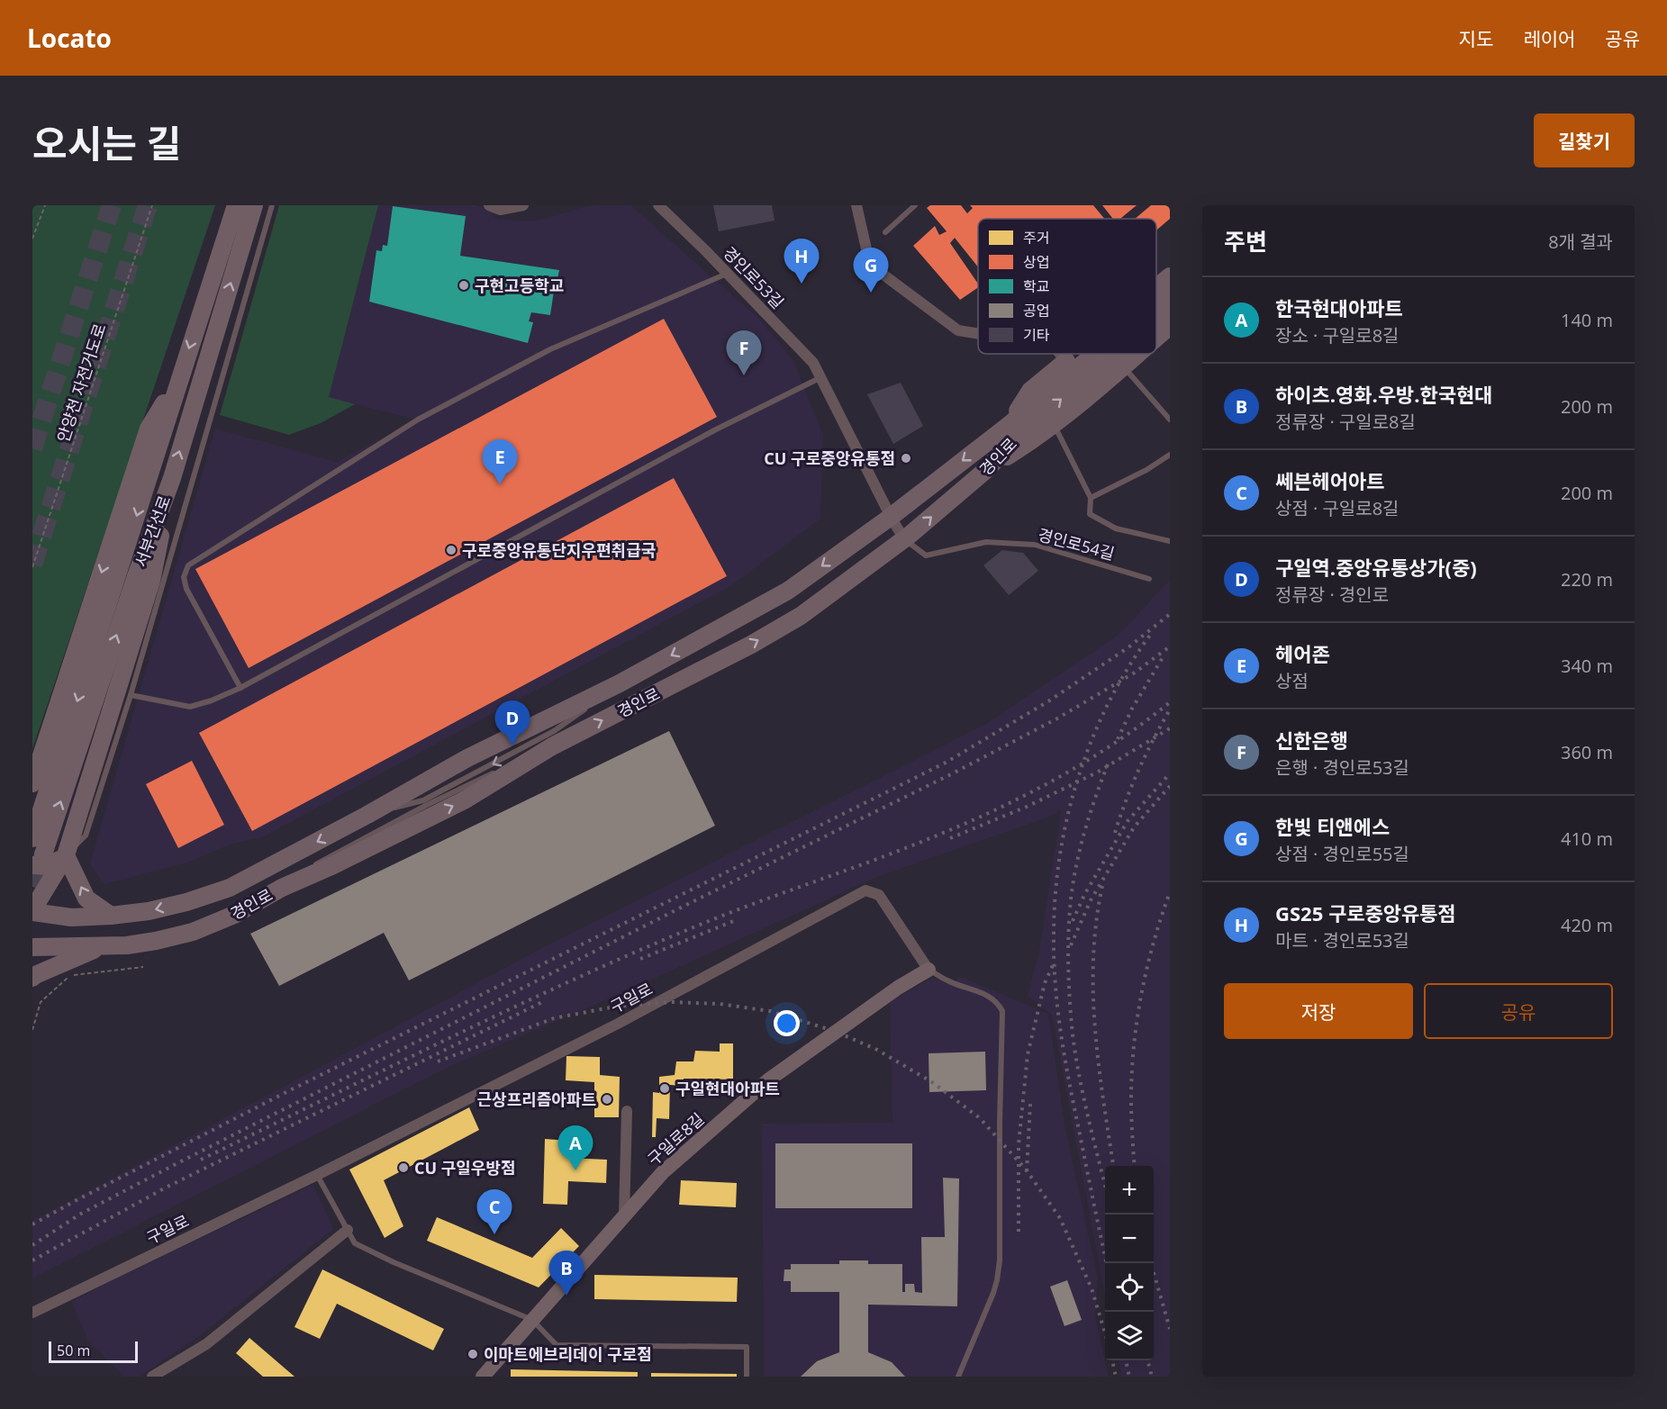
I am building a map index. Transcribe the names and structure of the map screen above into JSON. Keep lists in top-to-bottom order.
{
  "streets": {
    "main road": ["경인로", "서부간선로"],
    "street": ["경인로53길", "구일로", "구일로8길"],
    "lane": ["경인로54길"],
    "path": ["안양천 자전거도로"]
  },
  "crossings": [
    ["경인로53길", "경인로"],
    ["경인로53길", "경인로54길"],
    ["경인로", "경인로54길"],
    ["구일로", "구일로8길"]
  ],
  "places": [
    "구현고등학교",
    "CU 구로중앙유통점",
    "구로중앙유통단지우편취급국",
    "구일현대아파트",
    "근상프리즘아파트",
    "CU 구일우방점",
    "이마트에브리데이 구로점"
  ],
  "legend": [
    "주거",
    "상업",
    "학교",
    "공업",
    "기타"
  ],
  "scale_bar": "50 m",
  "page": {
    "header": "Locato",
    "nav": ["지도", "레이어", "공유"],
    "title": "오시는 길",
    "buttons": [
      "길찾기",
      ["저장", "공유"]
    ],
    "heading": ["주변", "8개 결과"],
    "pins": [
      "H",
      "G",
      "F",
      "E",
      "D",
      "A",
      "C",
      "B"
    ],
    "list": [
      {
        "mark": "A",
        "name": "한국현대아파트",
        "note": "장소 · 구일로8길",
        "value": "140 m"
      },
      {
        "mark": "B",
        "name": "하이츠.영화.우방.한국현대",
        "note": "정류장 · 구일로8길",
        "value": "200 m"
      },
      {
        "mark": "C",
        "name": "쎄븐헤어아트",
        "note": "상점 · 구일로8길",
        "value": "200 m"
      },
      {
        "mark": "D",
        "name": "구일역.중앙유통상가(중)",
        "note": "정류장 · 경인로",
        "value": "220 m"
      },
      {
        "mark": "E",
        "name": "헤어존",
        "note": "상점",
        "value": "340 m"
      },
      {
        "mark": "F",
        "name": "신한은행",
        "note": "은행 · 경인로53길",
        "value": "360 m"
      },
      {
        "mark": "G",
        "name": "한빛 티앤에스",
        "note": "상점 · 경인로55길",
        "value": "410 m"
      },
      {
        "mark": "H",
        "name": "GS25 구로중앙유통점",
        "note": "마트 · 경인로53길",
        "value": "420 m"
      }
    ],
    "map_buttons": ["+", "−"],
    "scale": "50 m"
  }
}
